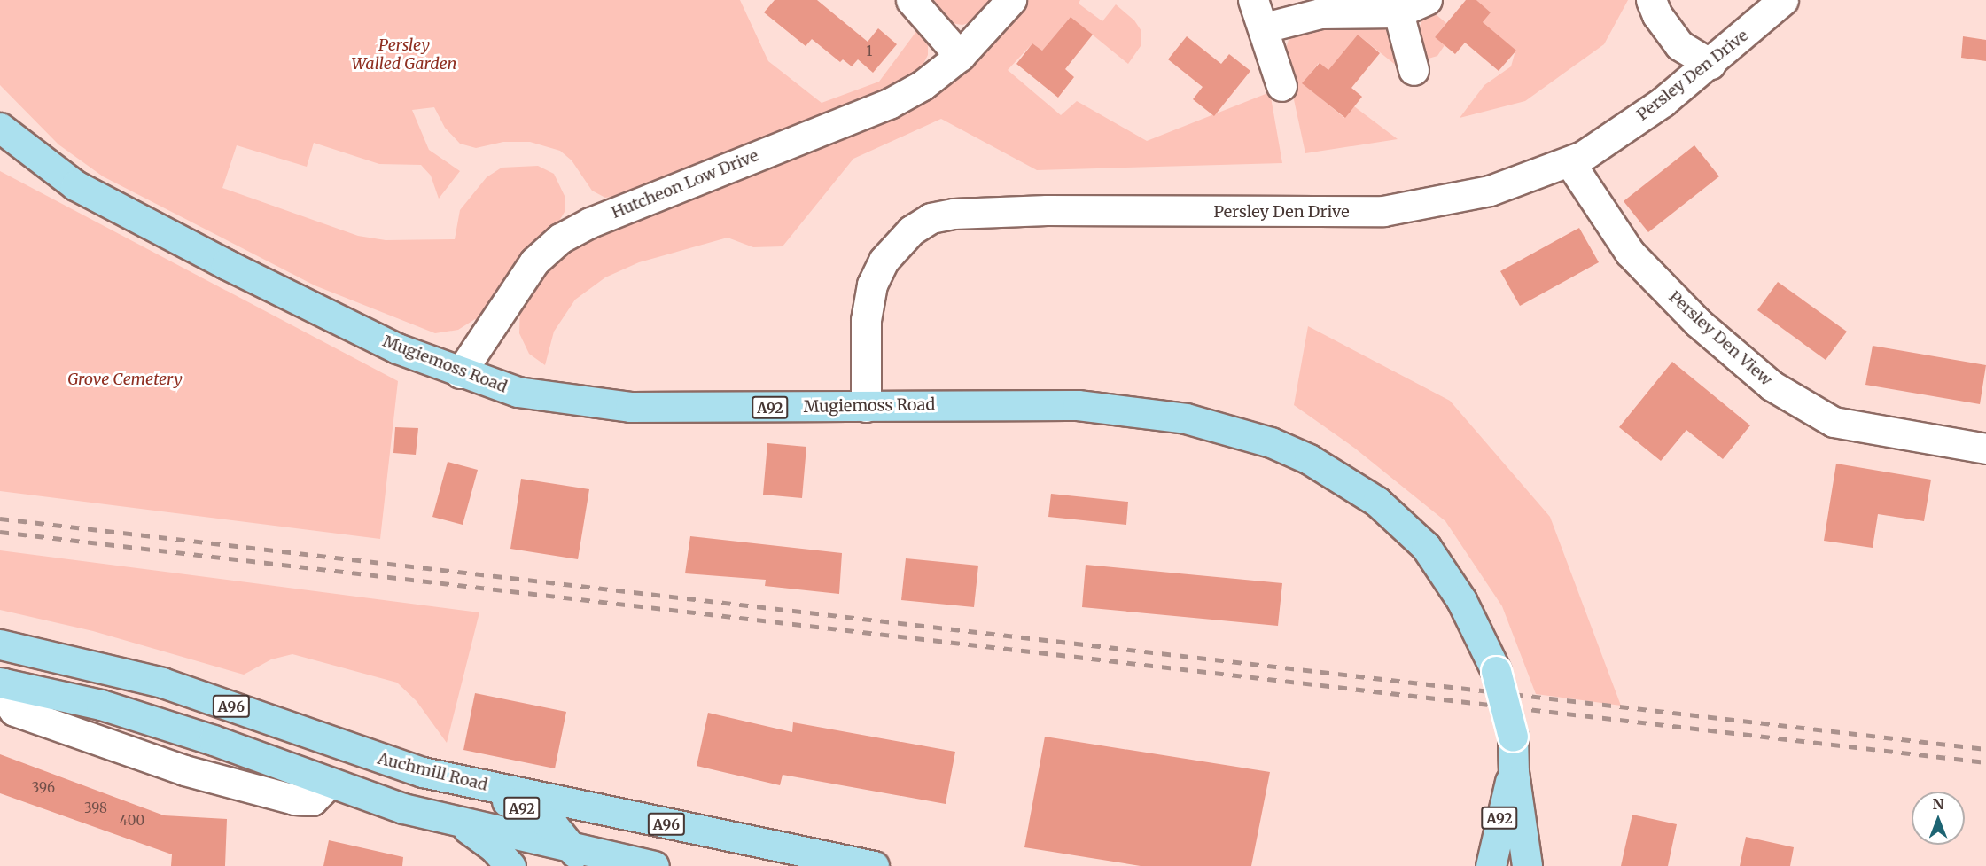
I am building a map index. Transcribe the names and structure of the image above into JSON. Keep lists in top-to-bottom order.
{
  "streets": {
    "main road": [
      "Mugiemoss Road",
      "A92",
      "A96",
      "Auchmill Road"
    ],
    "street": ["Persley Den Drive", "Hutcheon Low Drive", "Persley Den View"]
  },
  "crossings": [
    ["Persley Den Drive", "Persley Den View"],
    ["Persley Den Drive", "Mugiemoss Road"],
    ["Hutcheon Low Drive", "Mugiemoss Road"],
    ["A92", "A96"],
    ["A92", "Auchmill Road"]
  ],
  "parks": ["Persley Walled Garden", "Grove Cemetery"],
  "house_numbers": [
    "1",
    "396",
    "398",
    "400"
  ],
  "north": "top"
}
